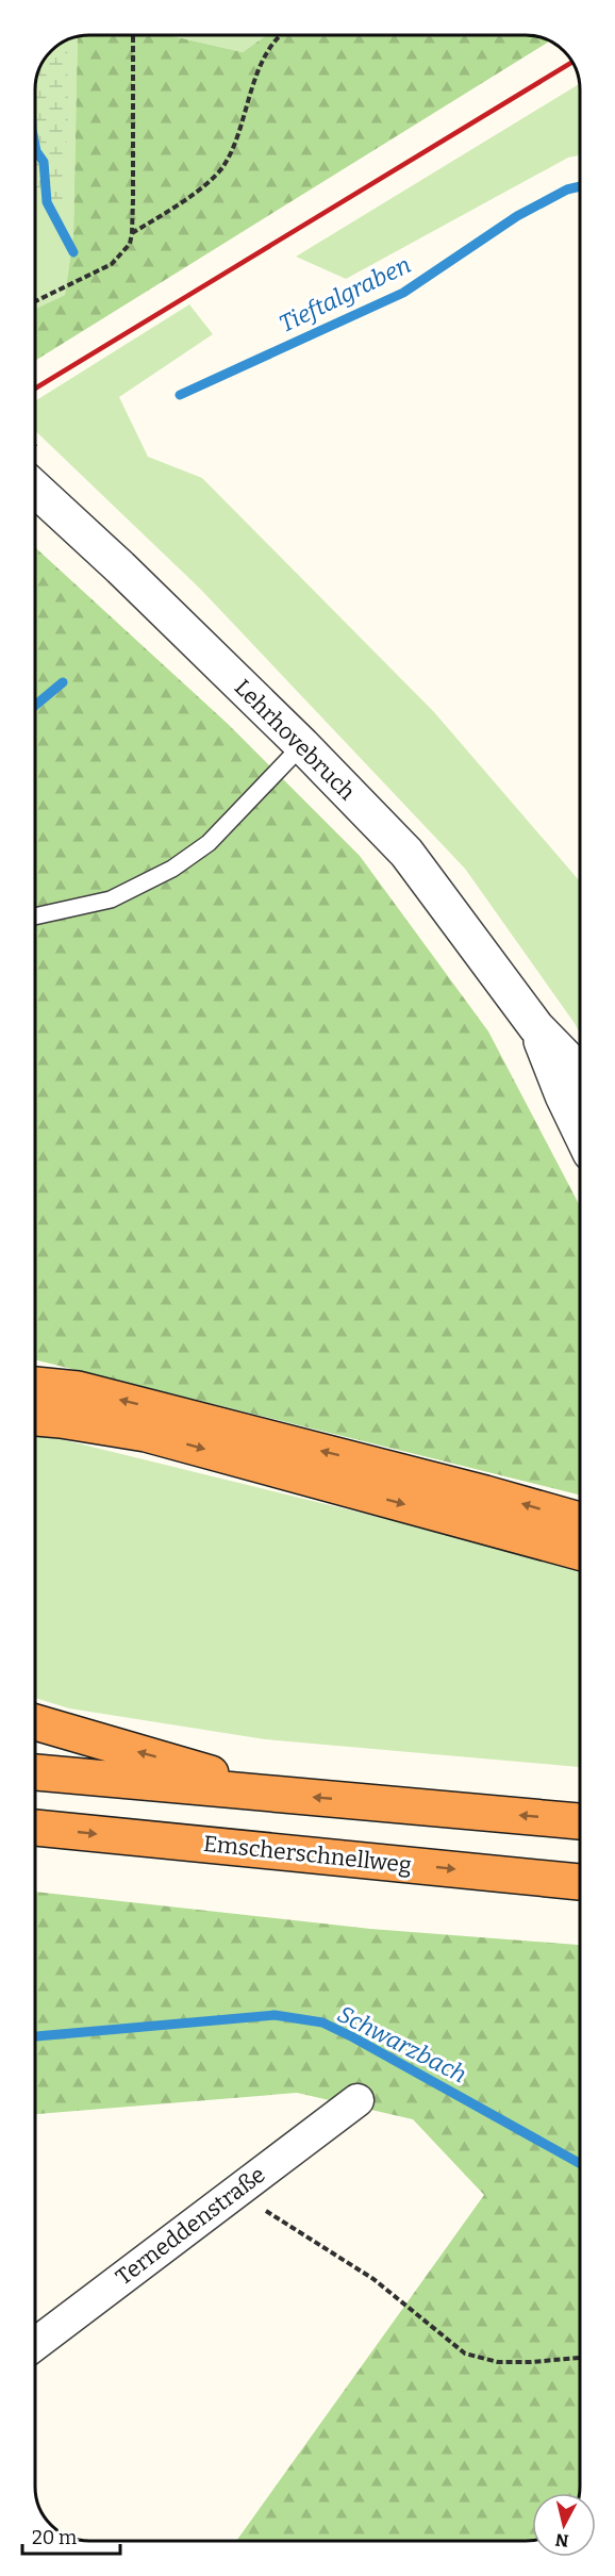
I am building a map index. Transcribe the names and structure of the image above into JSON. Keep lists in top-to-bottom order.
{
  "streets": {
    "highway": ["Emscherschnellweg"],
    "street": ["Lehrhovebruch", "Terneddenstraße"]
  },
  "water": ["Tieftalgraben", "Schwarzbach"],
  "scale_bar": "20 m",
  "north": "bottom"
}
